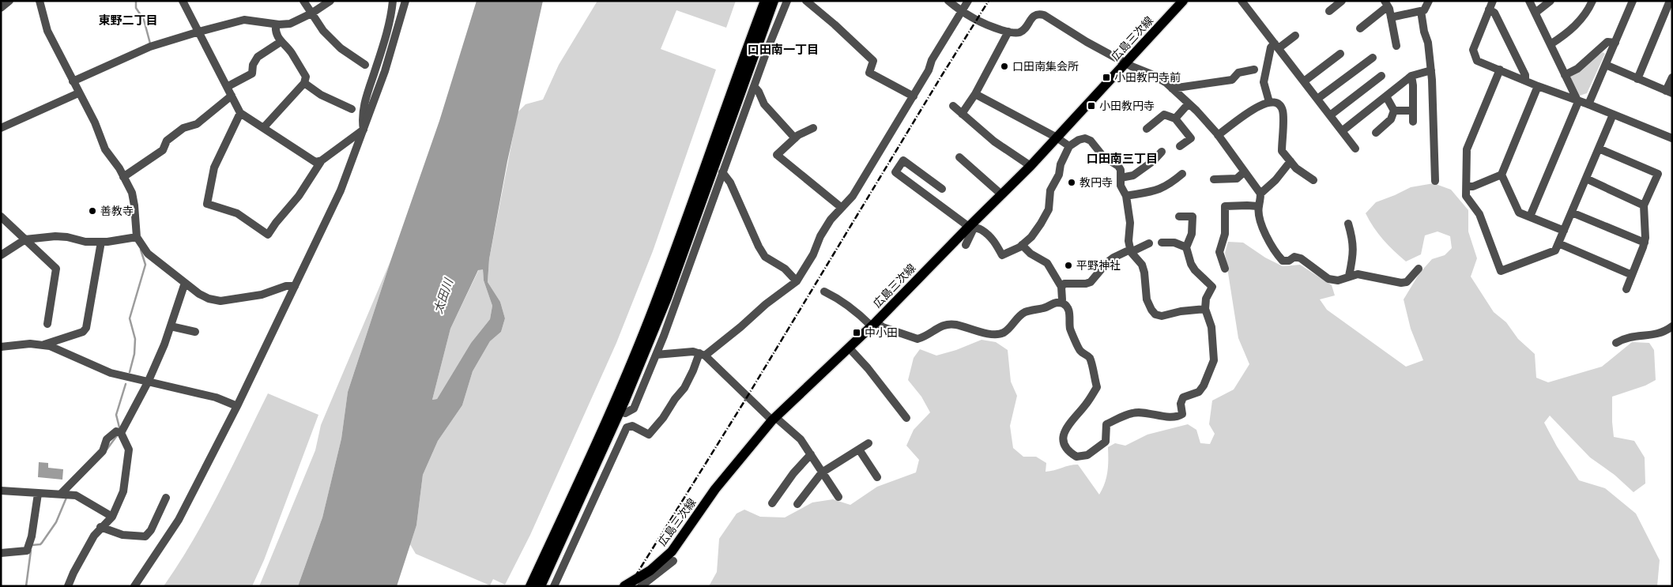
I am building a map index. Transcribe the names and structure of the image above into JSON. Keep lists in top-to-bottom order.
{
  "streets": {
    "main road": ["広島三次線"]
  },
  "districts": ["東野二丁目", "口田南一丁目", "口田南三丁目"],
  "water": ["太田川"],
  "places": {
    "other": [
      "口田南集会所",
      "教円寺",
      "善教寺",
      "平野神社"
    ],
    "transit": ["小田教円寺前", "小田教円寺", "中小田"]
  }
}
